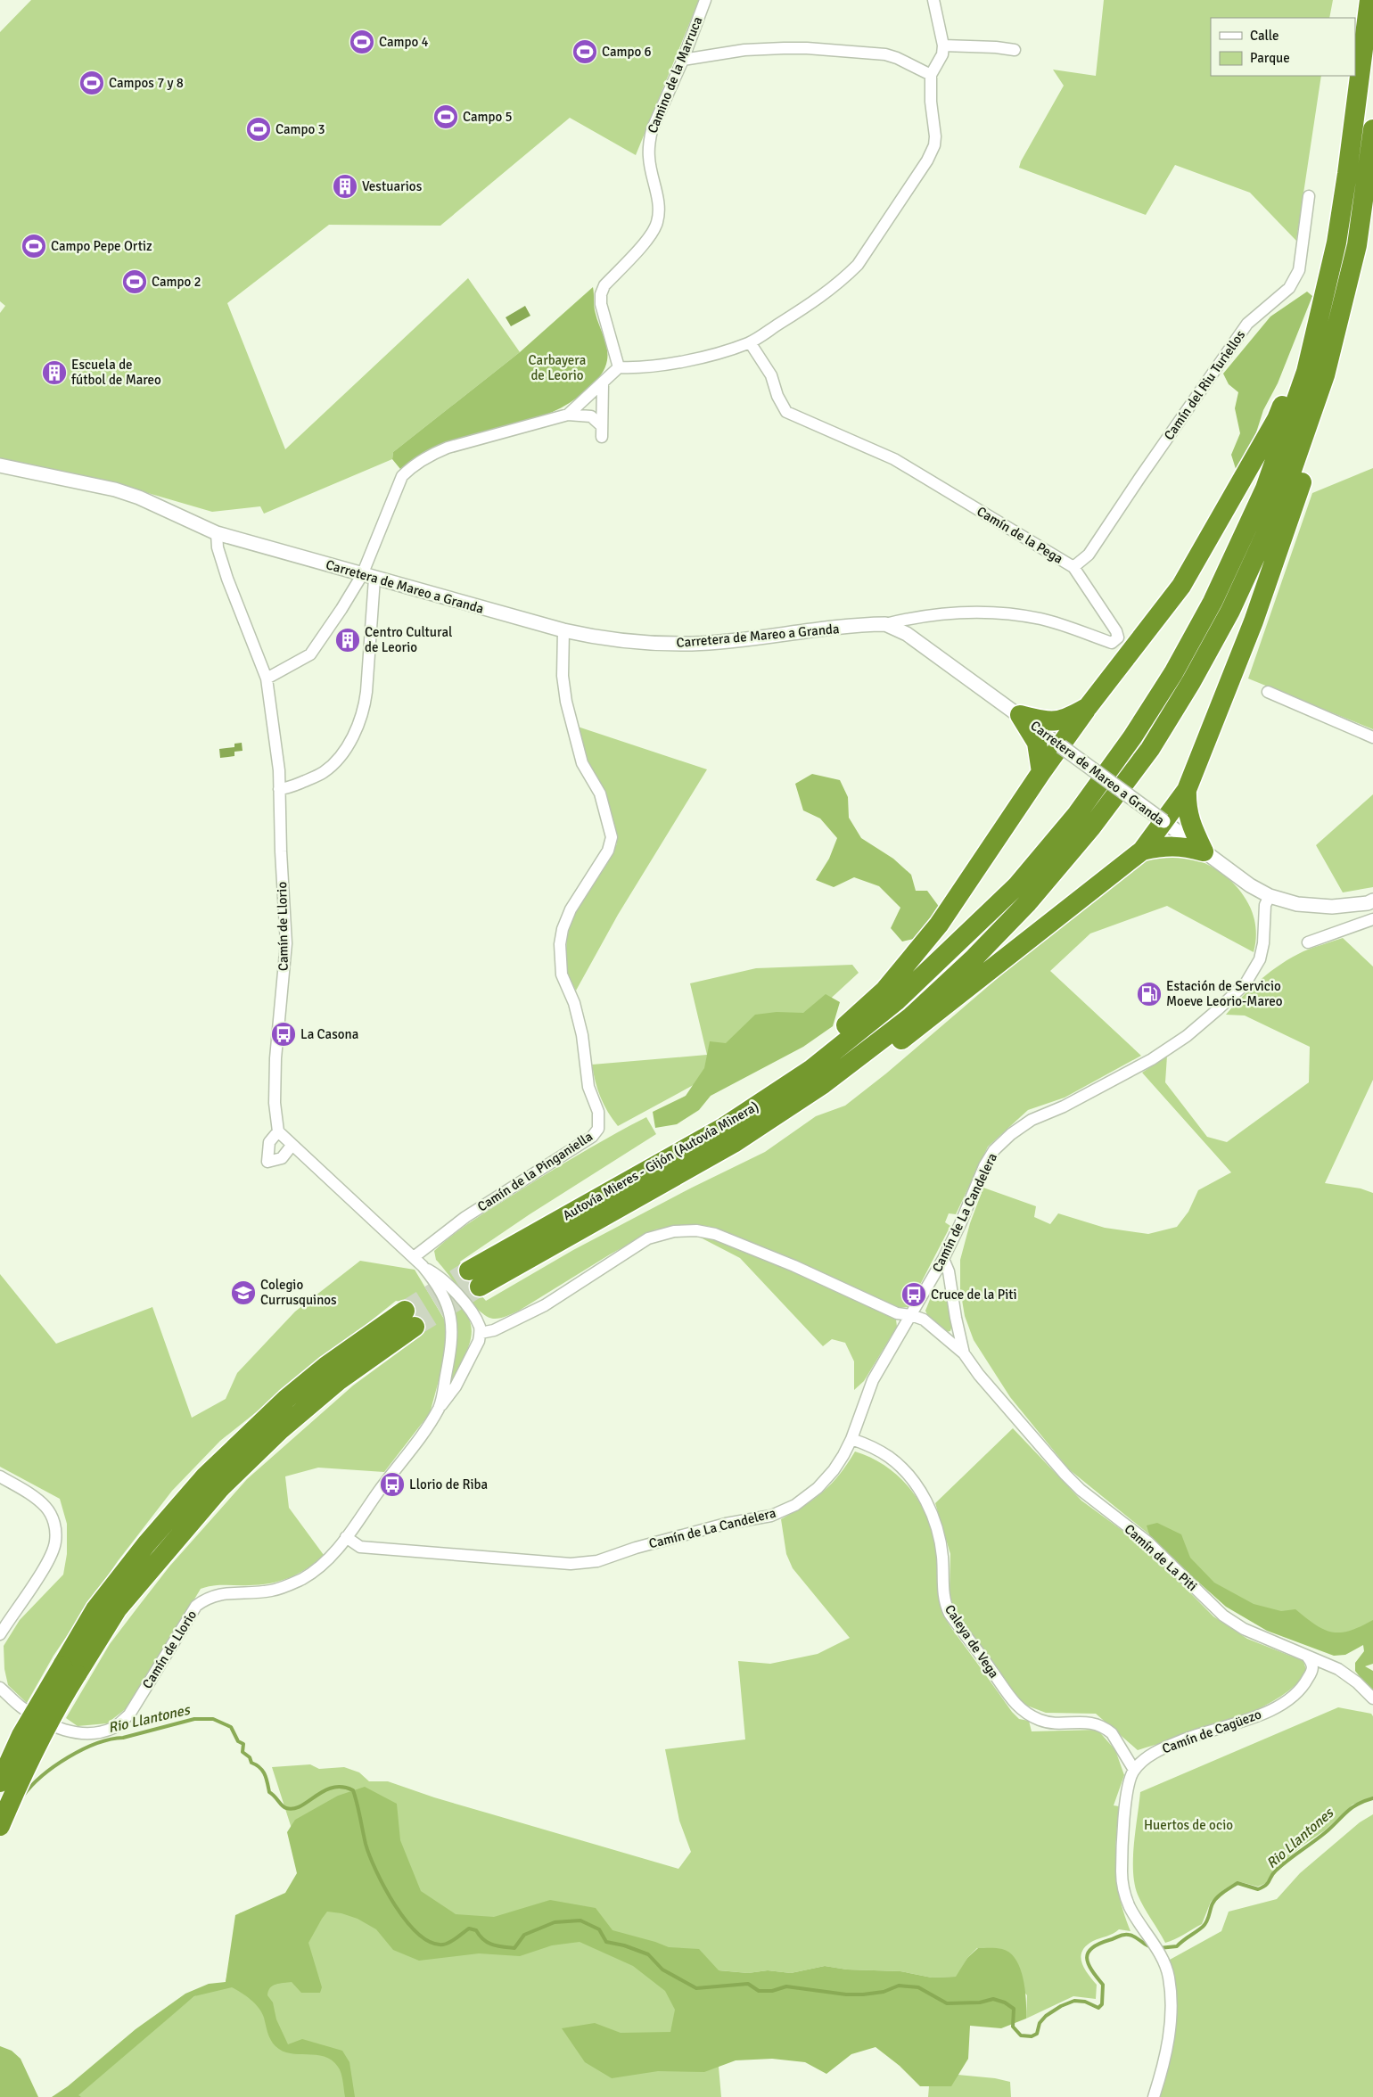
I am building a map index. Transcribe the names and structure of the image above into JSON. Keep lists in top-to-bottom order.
{
  "streets": {
    "highway": ["Autovía Mieres - Gijón (Autovía Minera)"],
    "street": [
      "Camino de la Marruca",
      "Camín del Riu Turiellos",
      "Camín de la Pega",
      "Carretera de Mareo a Granda",
      "Camín de Llorio",
      "Camín de la Pinganiella",
      "Camín de La Candelera",
      "Camín de La Piti",
      "Caleya de Vega",
      "Camín de Cagüezo"
    ]
  },
  "crossings": [
    ["Camín del Riu Turiellos", "Camín de la Pega"],
    ["Camín de la Pega", "Carretera de Mareo a Granda"],
    ["Carretera de Mareo a Granda", "Camín de Llorio"],
    ["Carretera de Mareo a Granda", "Camín de la Pinganiella"],
    ["Carretera de Mareo a Granda", "Camín de La Candelera"],
    ["Camín de Llorio", "Camín de la Pinganiella"],
    ["Camín de Llorio", "Camín de La Candelera"],
    ["Camín de La Candelera", "Camín de La Piti"],
    ["Camín de La Candelera", "Caleya de Vega"],
    ["Camín de La Piti", "Camín de Cagüezo"],
    ["Caleya de Vega", "Camín de Cagüezo"]
  ],
  "water": ["Rio Llantones"],
  "parks": ["Carbayera de Leorio", "Huertos de ocio"],
  "places": {
    "sports": [
      "Campo 4",
      "Campo 6",
      "Campos 7 y 8",
      "Campo 5",
      "Campo 3",
      "Campo Pepe Ortiz",
      "Campo 2"
    ],
    "building": ["Vestuarios", "Escuela de fútbol de Mareo", "Centro Cultural de Leorio"],
    "fuel station": ["Estación de Servicio Moeve Leorio-Mareo"],
    "bus stop": ["La Casona", "Cruce de la Piti", "Llorio de Riba"],
    "school or university": ["Colegio Currusquinos"]
  },
  "legend": ["Calle", "Parque"]
}
